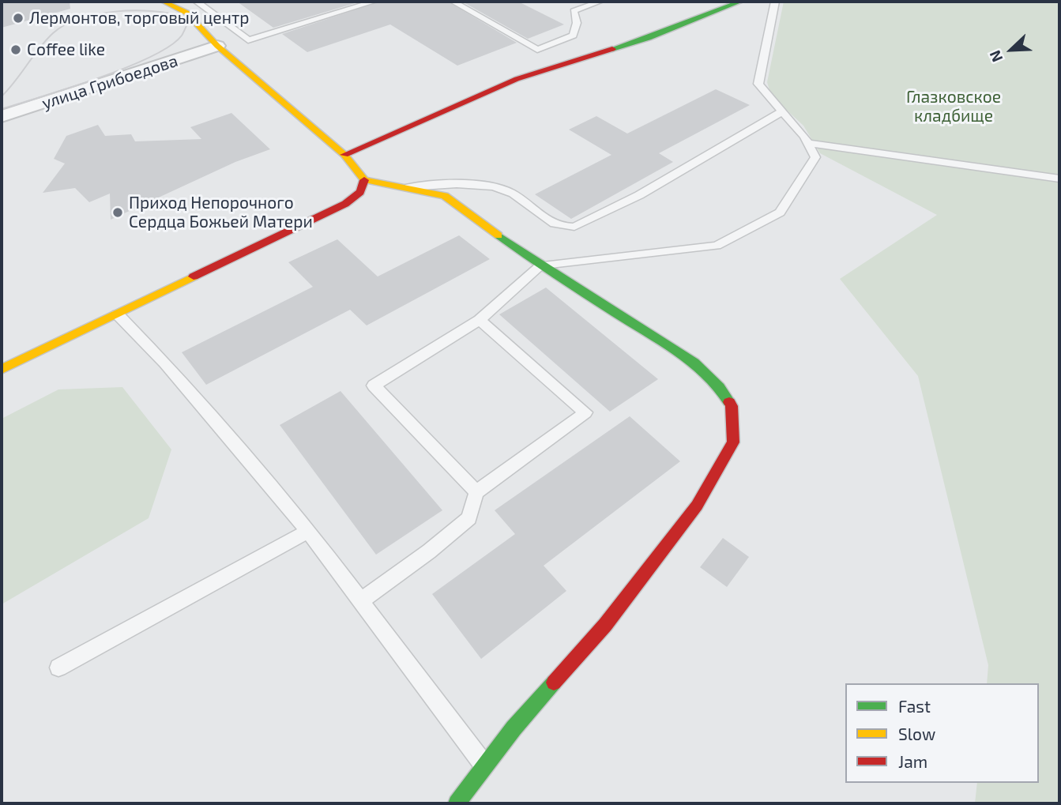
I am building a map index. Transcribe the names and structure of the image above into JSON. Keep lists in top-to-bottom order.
{
  "streets": {
    "street": ["улица Грибоедова"]
  },
  "parks": ["Глазковское кладбище"],
  "places": ["Лермонтов, торговый центр", "Coffee like", "Приход Непорочного Сердца Божьей Матери"],
  "legend": ["Fast", "Slow", "Jam"],
  "north": "bottom left"
}
